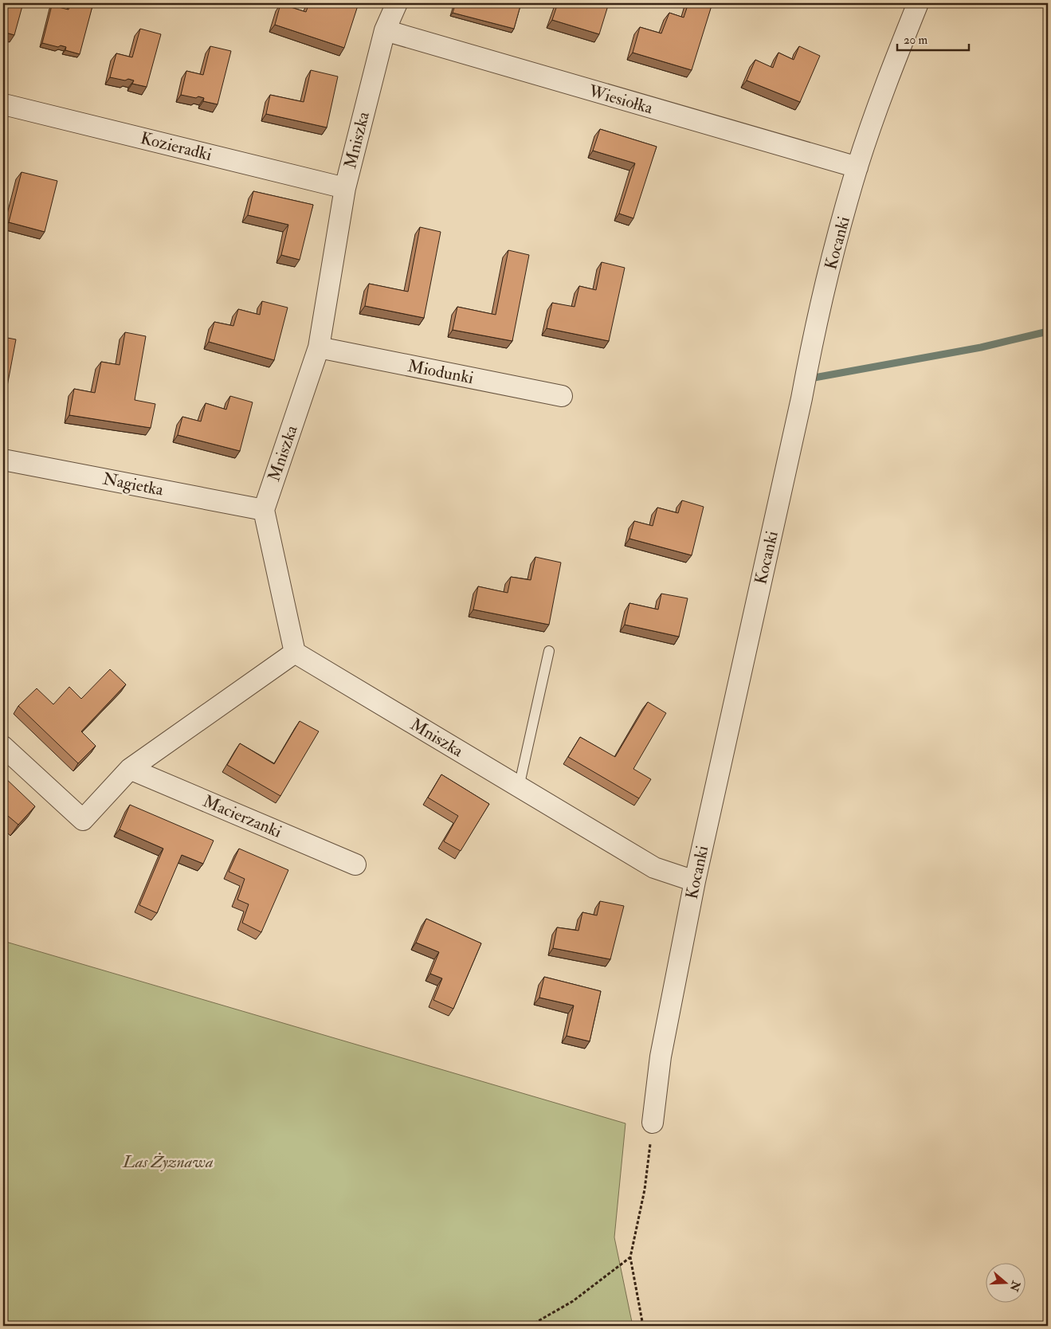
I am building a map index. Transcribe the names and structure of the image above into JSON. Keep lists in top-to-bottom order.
{
  "streets": {
    "street": [
      "Wiesiołka",
      "Mniszka",
      "Kozieradki",
      "Kocanki",
      "Miodunki",
      "Nagietka",
      "Macierzanki"
    ]
  },
  "crossings": [
    ["Wiesiołka", "Mniszka"],
    ["Wiesiołka", "Kocanki"],
    ["Mniszka", "Kozieradki"],
    ["Mniszka", "Kocanki"],
    ["Mniszka", "Miodunki"],
    ["Mniszka", "Nagietka"]
  ],
  "parks": ["Las Żyznawa"],
  "scale_bar": "20 m",
  "north": "right"
}
